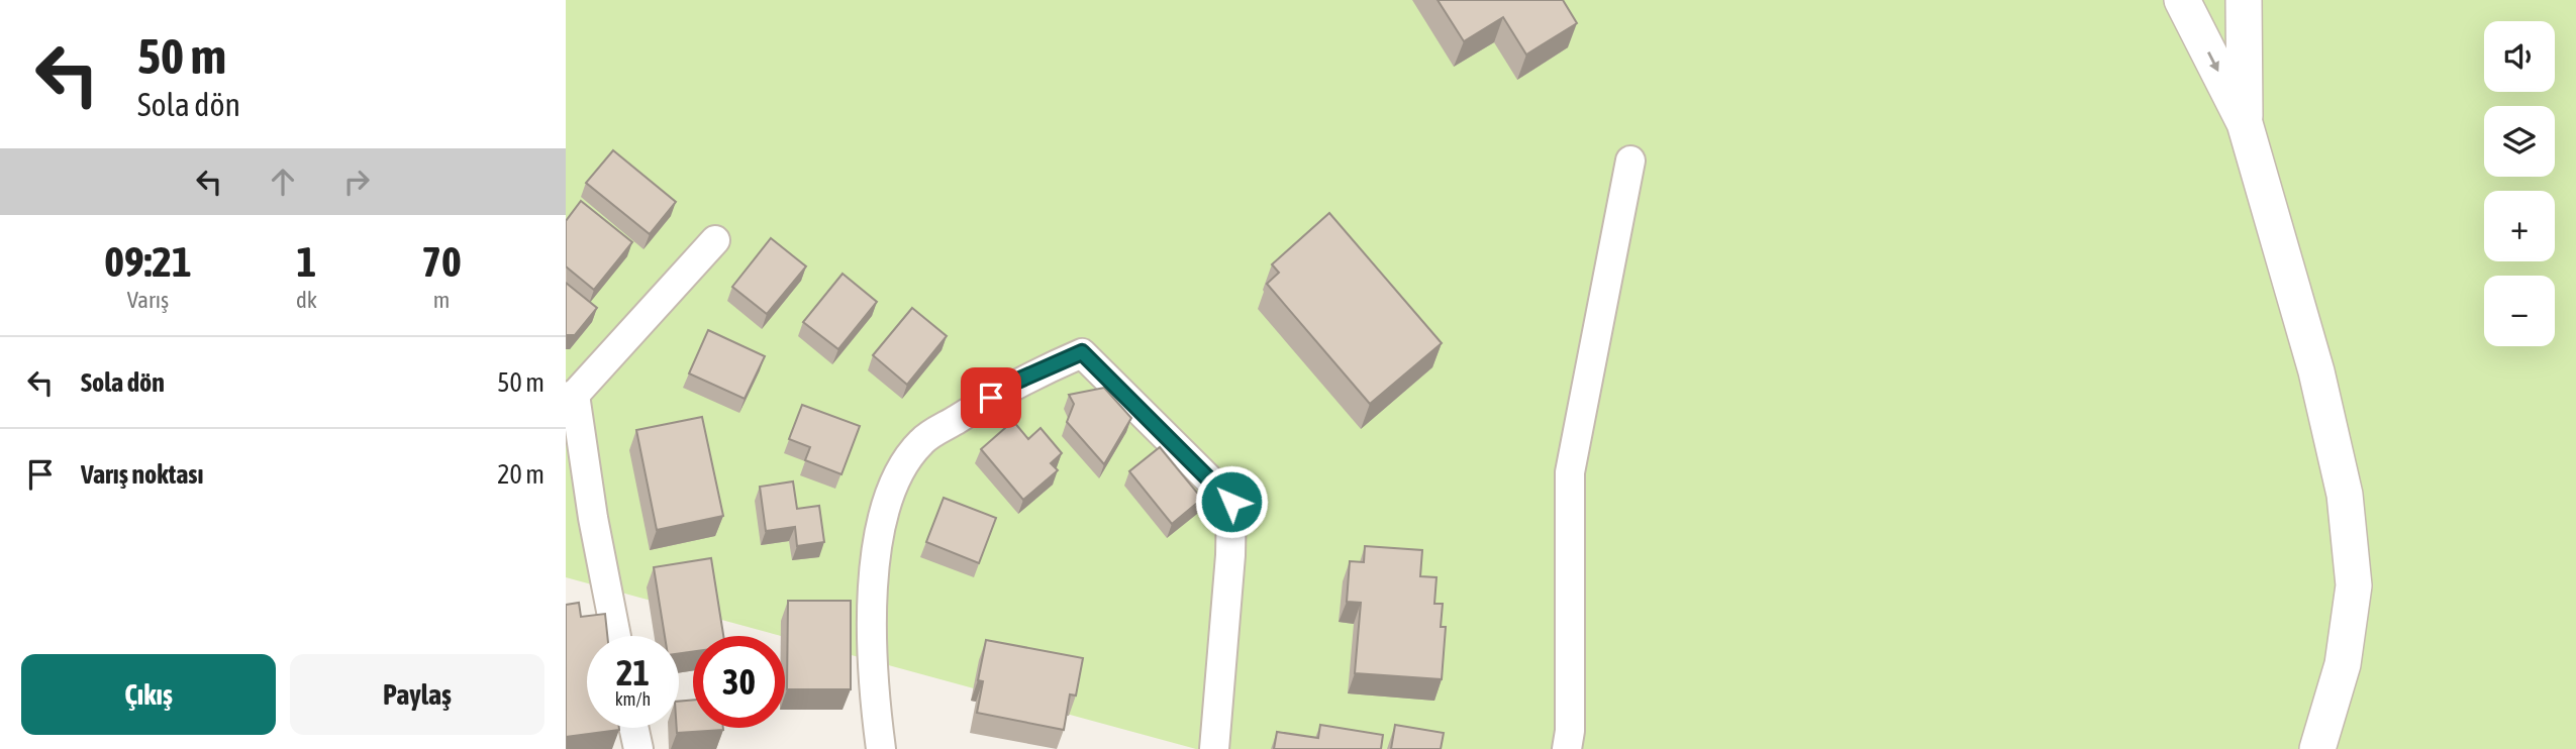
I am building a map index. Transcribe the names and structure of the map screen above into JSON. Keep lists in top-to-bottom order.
{
  "page": {
    "turn": ["50 m", "Sola dön"],
    "map_buttons": ["+", "−"],
    "eta": [
      "09:21",
      "Varış",
      "1",
      "dk",
      "70",
      "m"
    ],
    "list": [
      {
        "name": "Sola dön",
        "value": "50 m"
      },
      {
        "name": "Varış noktası",
        "value": "20 m"
      }
    ],
    "speed": "21 km/h",
    "limit": "30",
    "buttons": ["Çıkış", "Paylaş"]
  }
}
